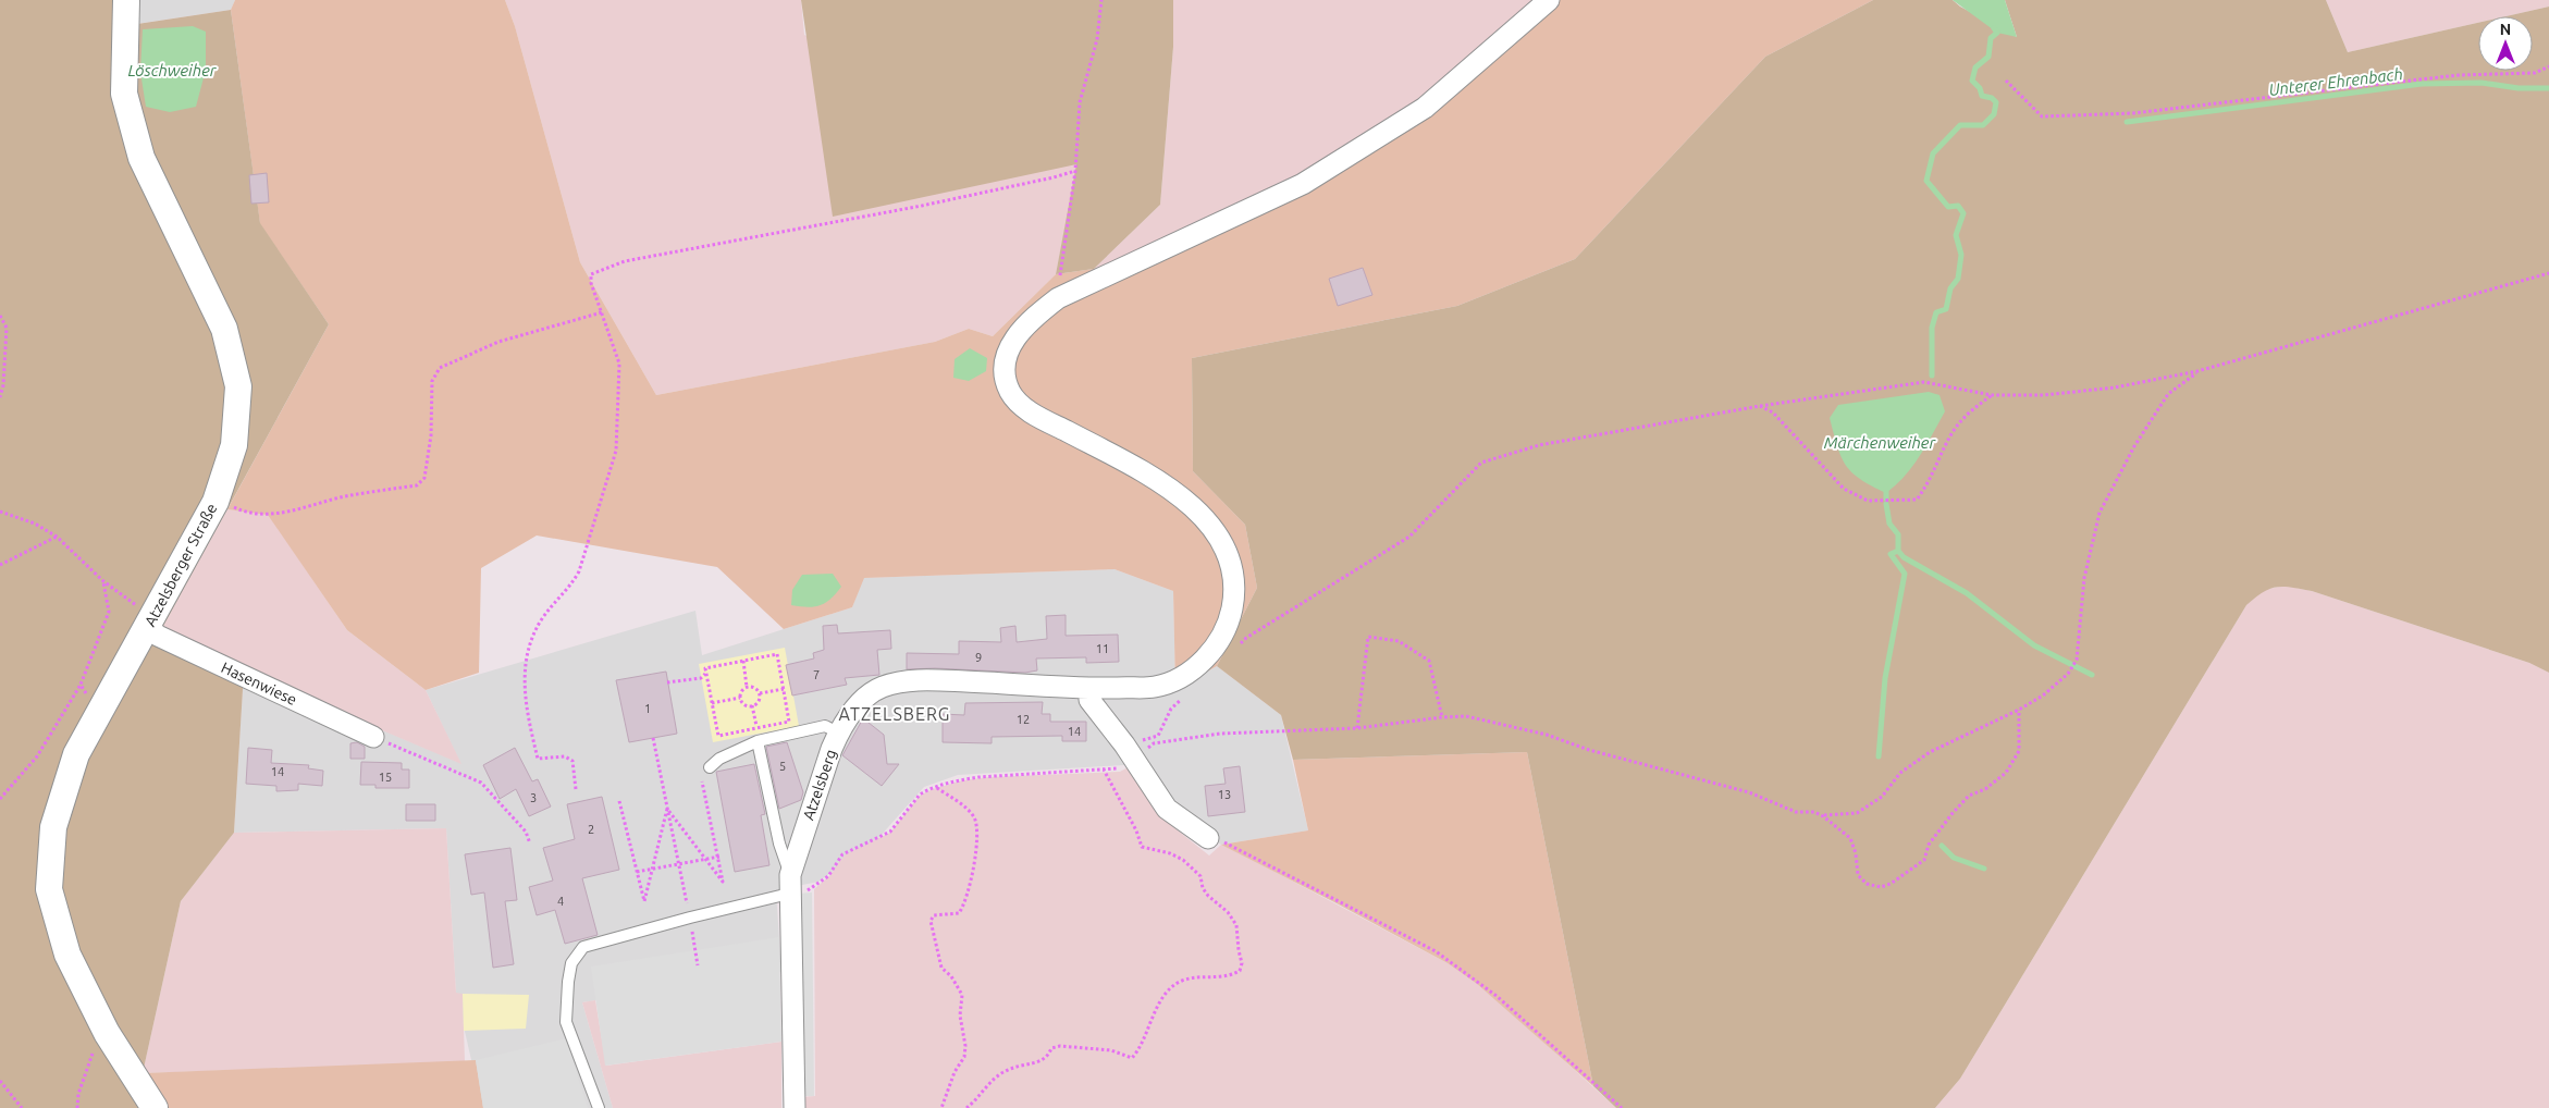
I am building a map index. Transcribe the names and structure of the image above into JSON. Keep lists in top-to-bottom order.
{
  "streets": {
    "street": ["Atzelsberger Straße", "Hasenwiese", "Atzelsberg"]
  },
  "crossings": [
    ["Atzelsberger Straße", "Hasenwiese"]
  ],
  "districts": ["ATZELSBERG"],
  "water": ["Löschweiher", "Unterer Ehrenbach", "Märchenweiher"],
  "house_numbers": [
    "11",
    "9",
    "7",
    "1",
    "12",
    "14",
    "5",
    "14",
    "15",
    "13",
    "3",
    "2",
    "4"
  ],
  "north": "top"
}
